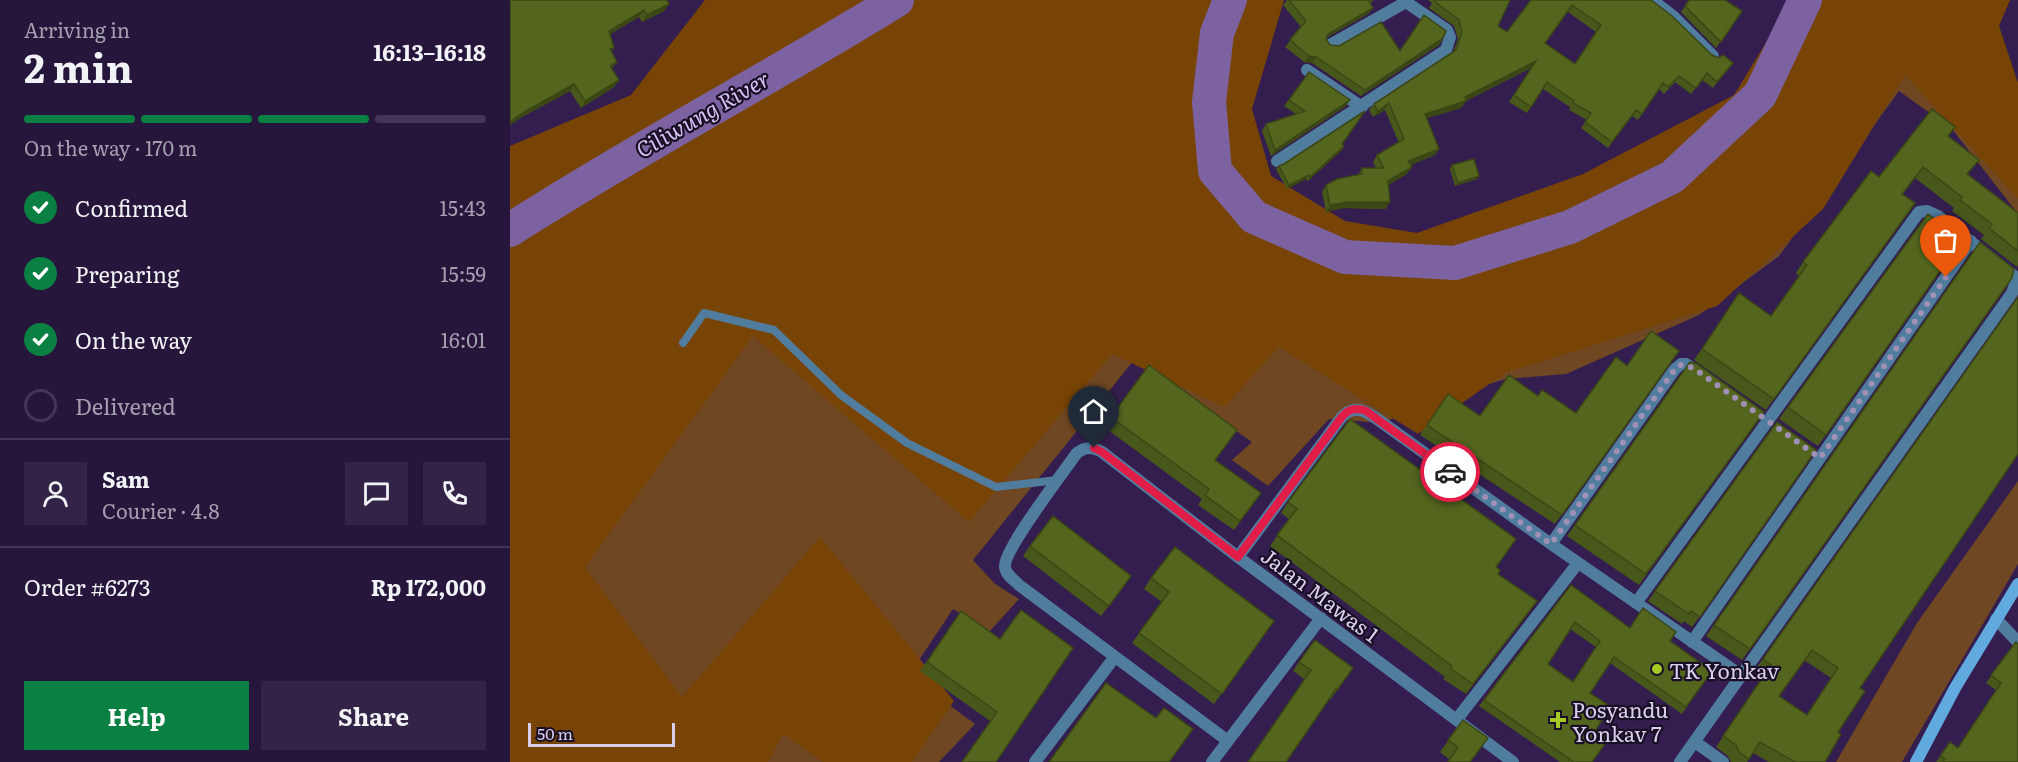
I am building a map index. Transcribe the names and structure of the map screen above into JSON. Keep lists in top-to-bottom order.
{
  "streets": {
    "street": ["Jalan Mawas 1"]
  },
  "water": ["Ciliwung River"],
  "places": {
    "other": ["TK Yonkav"],
    "health": ["Posyandu Yonkav 7"]
  },
  "scale_bar": "50 m",
  "page": {
    "heading": ["2 min", "Arriving in", "16:13–16:18"],
    "panel": [
      "Sam",
      "Courier · 4.8",
      "Order #6273",
      "Rp 172,000"
    ],
    "bar": "On the way · 170 m",
    "list": [
      ["Confirmed", "15:43"],
      ["Preparing", "15:59"],
      ["On the way", "16:01"],
      "Delivered"
    ],
    "buttons": ["Help", "Share"],
    "scale": "50 m"
  }
}
